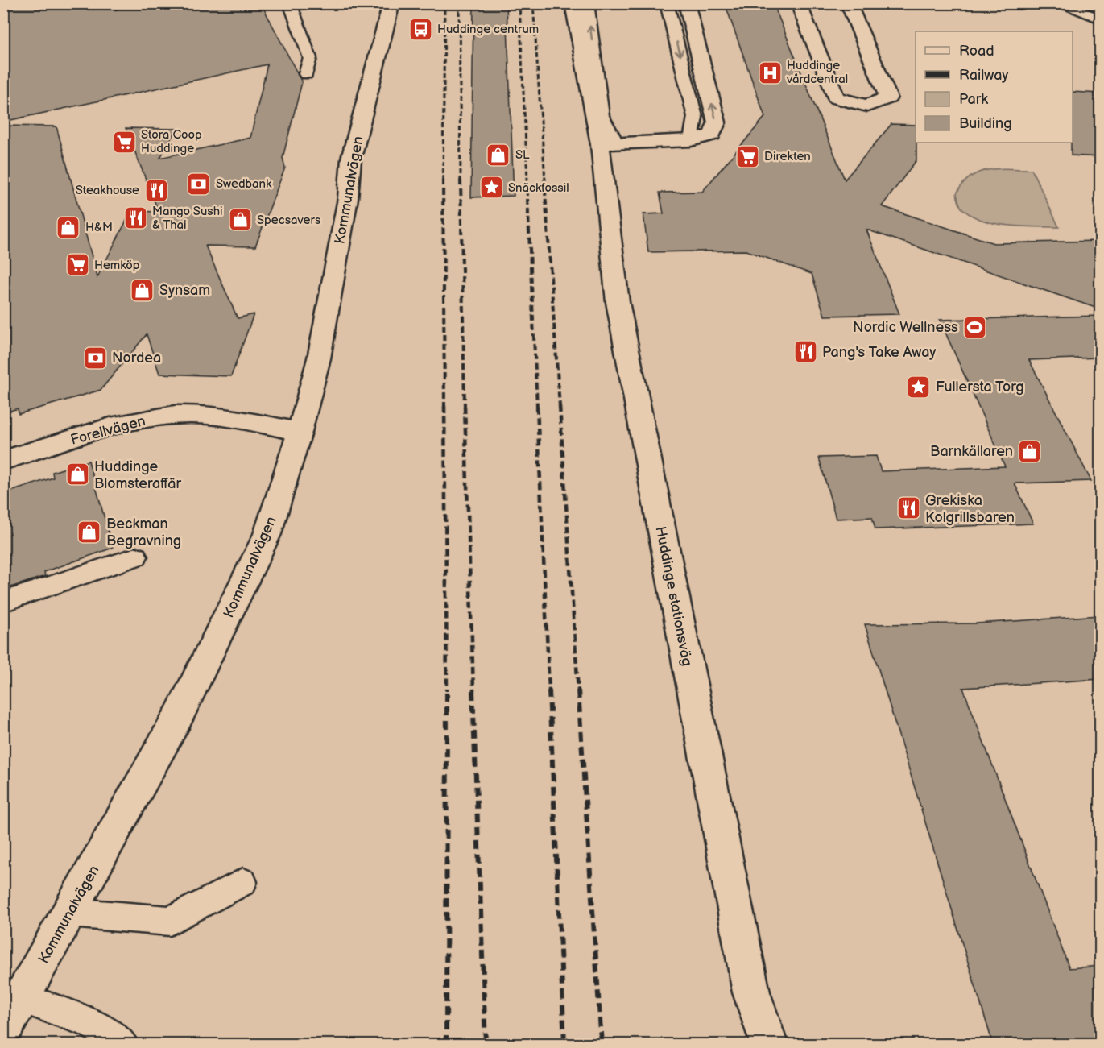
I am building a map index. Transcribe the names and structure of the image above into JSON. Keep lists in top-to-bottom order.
{
  "streets": {
    "street": ["Kommunalvägen", "Forellvägen", "Huddinge stationsväg"]
  },
  "crossings": [
    ["Kommunalvägen", "Forellvägen"]
  ],
  "places": {
    "bus stop": ["Huddinge centrum"],
    "hospital": ["Huddinge vårdcentral"],
    "supermarket": ["Stora Coop Huddinge", "Direkten", "Hemköp"],
    "shop": [
      "SL",
      "Specsavers",
      "H&M",
      "Synsam",
      "Barnkällaren",
      "Huddinge Blomsteraffär",
      "Beckman Begravning"
    ],
    "bank": ["Swedbank", "Nordea"],
    "place": ["Snäckfossil", "Fullersta Torg"],
    "restaurant": [
      "Steakhouse",
      "Mango Sushi & Thai",
      "Pang's Take Away",
      "Grekiska Kolgrillsbaren"
    ],
    "sports": ["Nordic Wellness"]
  },
  "legend": [
    "Road",
    "Railway",
    "Park",
    "Building"
  ]
}
